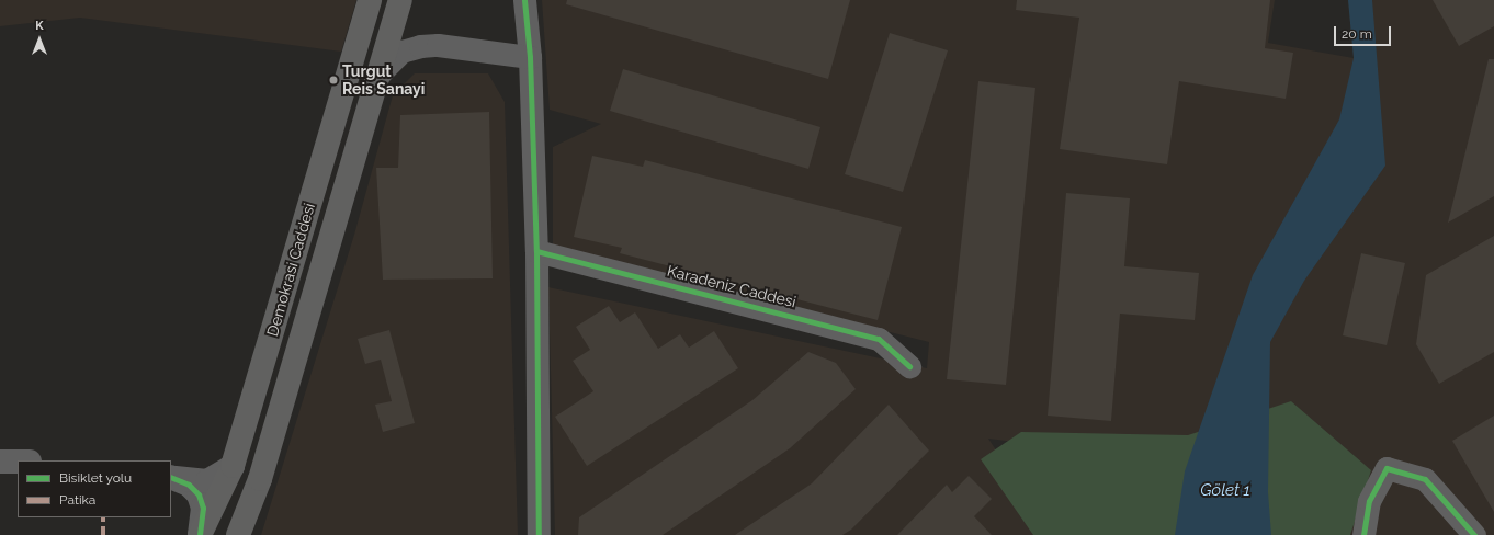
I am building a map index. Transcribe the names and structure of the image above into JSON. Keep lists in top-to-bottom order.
{
  "streets": {
    "main road": ["Demokrasi Caddesi"],
    "street": ["Karadeniz Caddesi"]
  },
  "water": ["Gölet 1"],
  "places": ["Turgut Reis Sanayi"],
  "legend": ["Bisiklet yolu", "Patika"],
  "scale_bar": "20 m",
  "north": "top"
}
